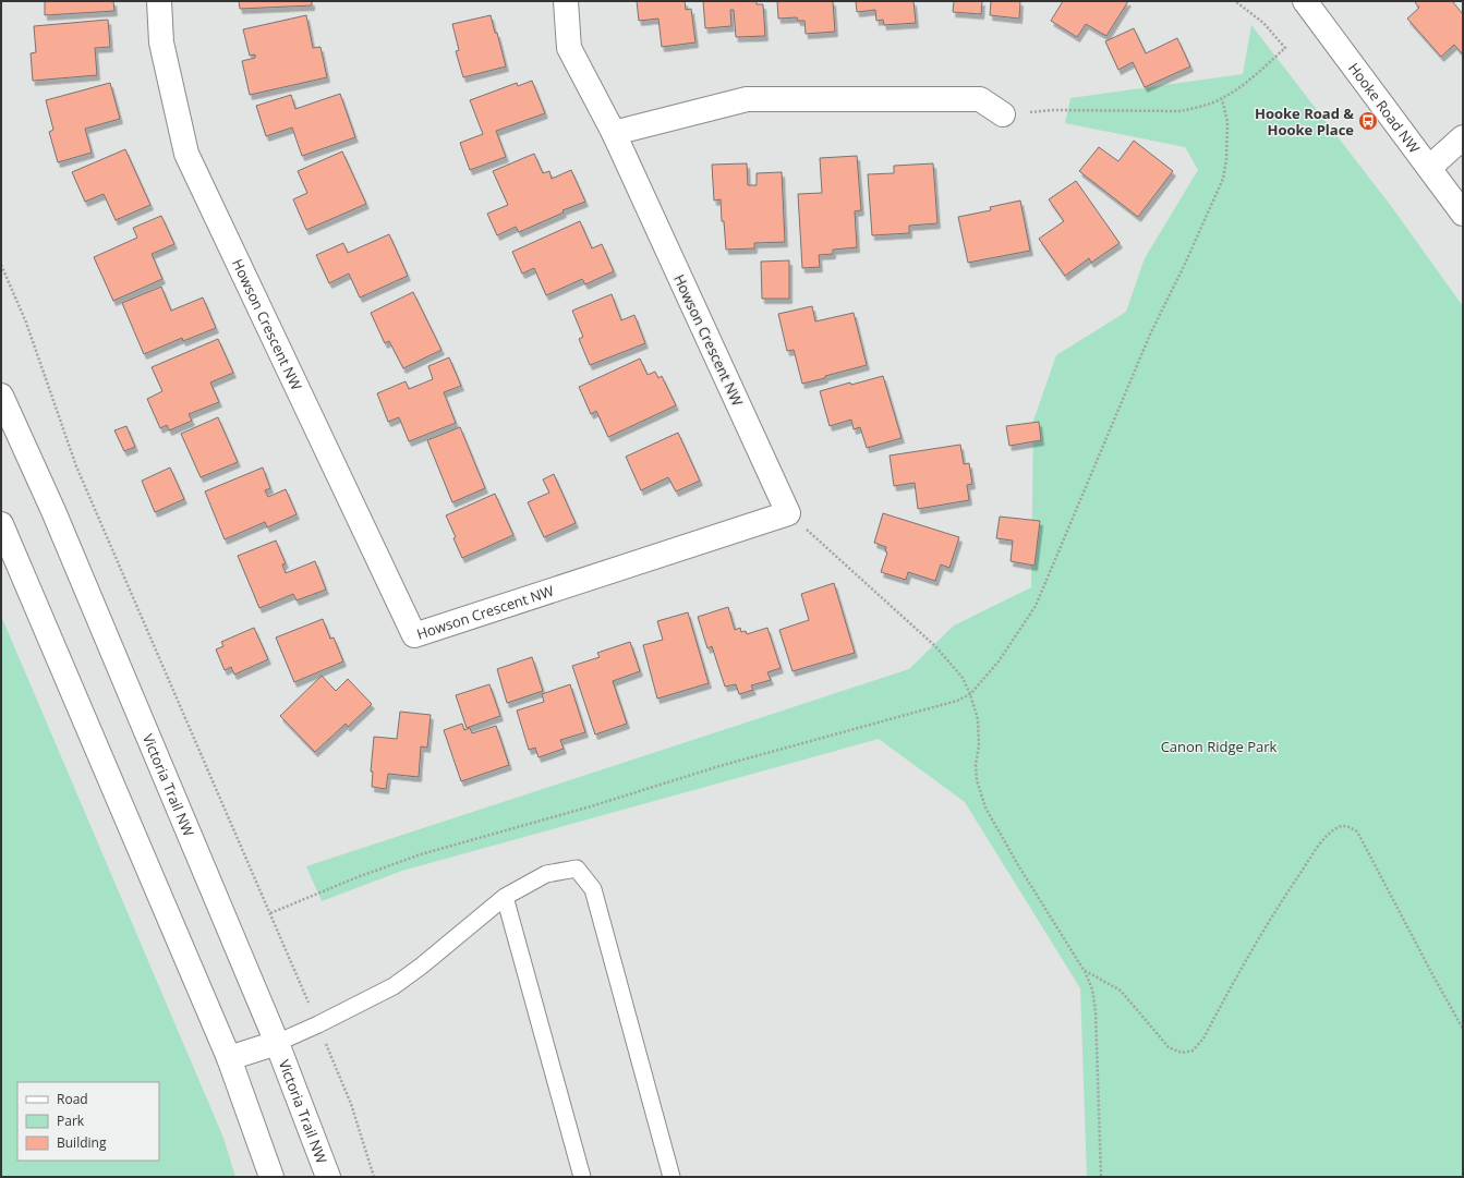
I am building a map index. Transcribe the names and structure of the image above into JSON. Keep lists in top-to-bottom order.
{
  "streets": {
    "street": ["Hooke Road NW", "Howson Crescent NW", "Victoria Trail NW"]
  },
  "parks": ["Canon Ridge Park"],
  "places": {
    "bus stop": ["Hooke Road & Hooke Place"]
  },
  "legend": ["Road", "Park", "Building"]
}
